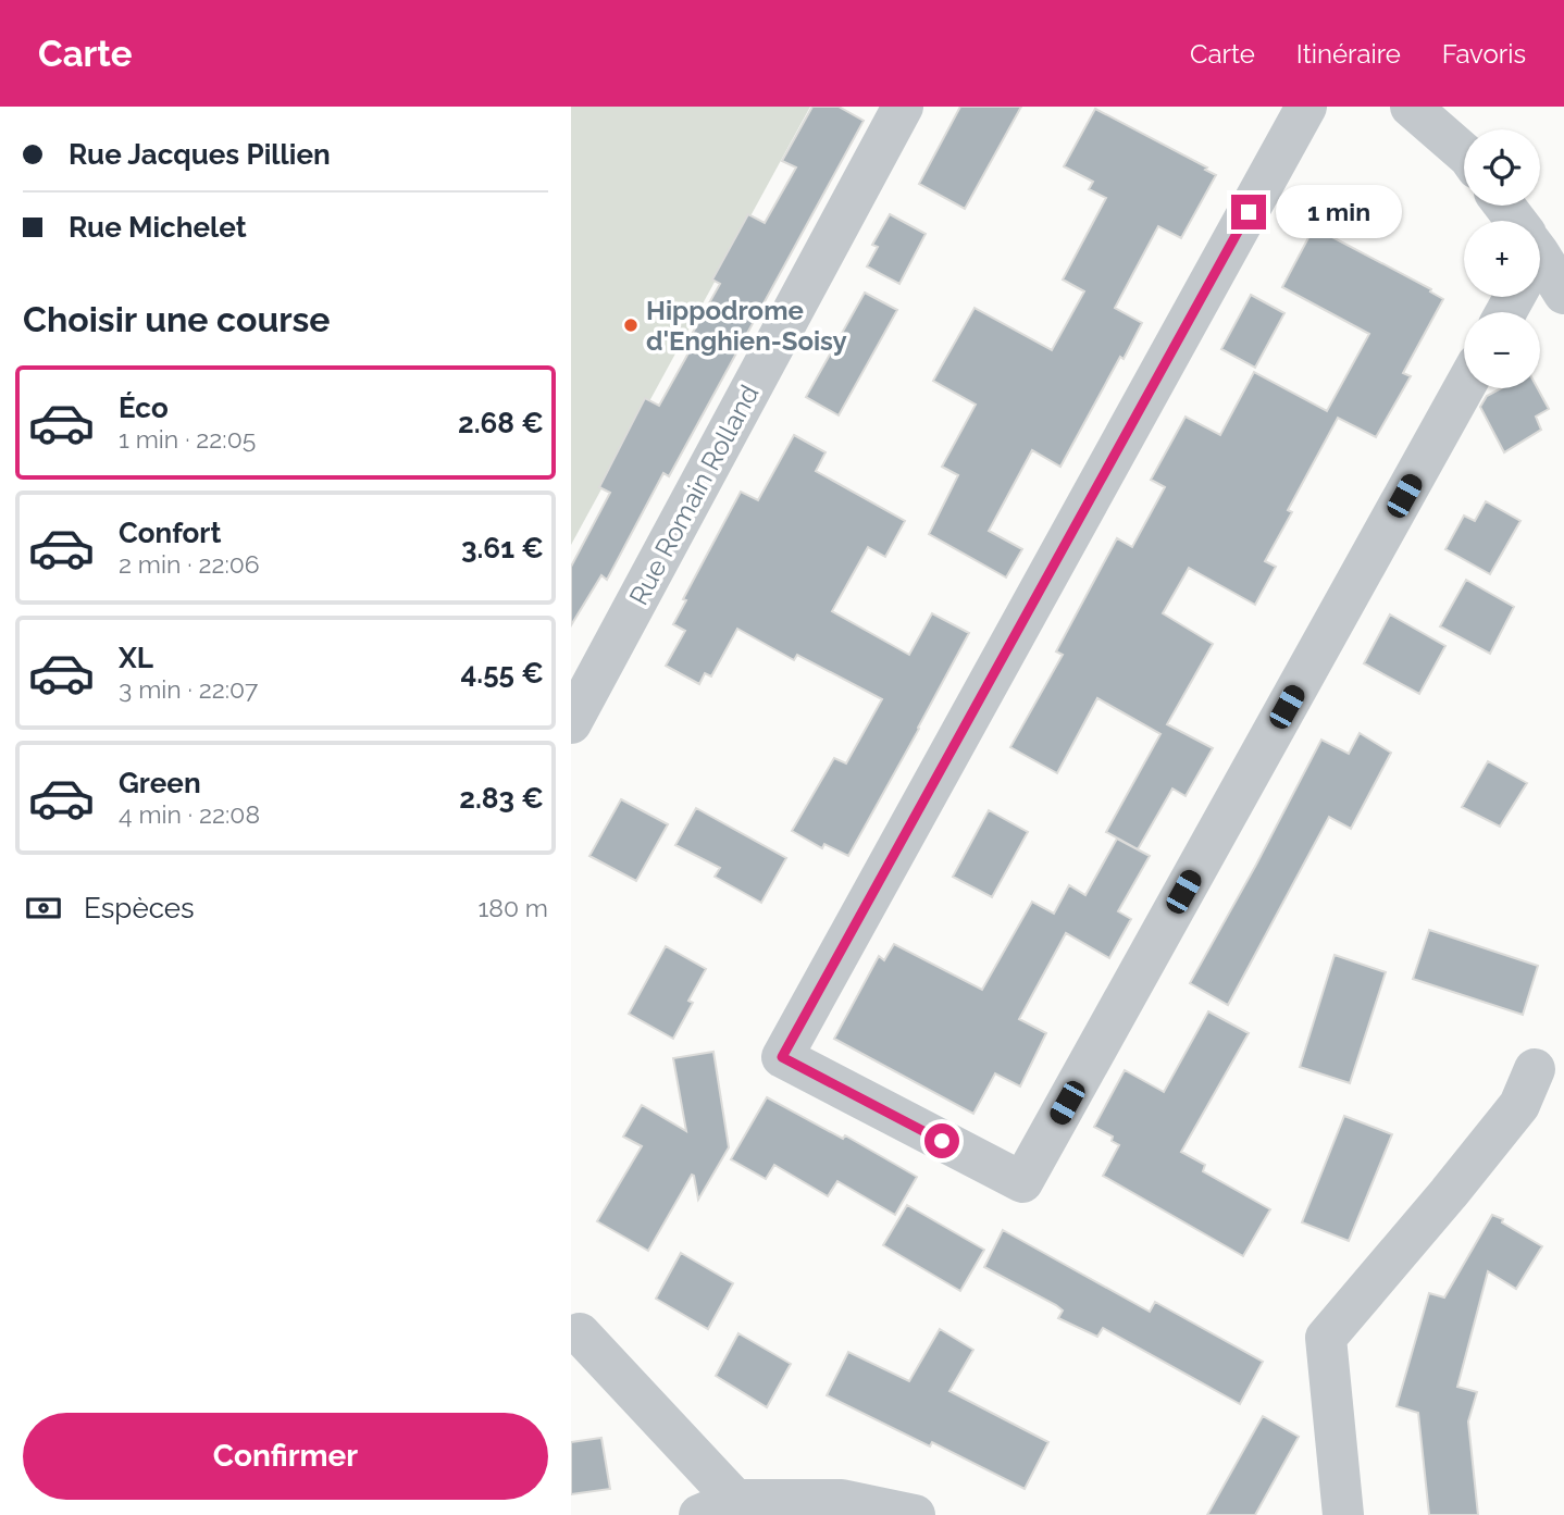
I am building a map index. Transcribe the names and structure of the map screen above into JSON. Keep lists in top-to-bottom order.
{
  "streets": {
    "street": ["Rue Romain Rolland"]
  },
  "places": ["Hippodrome d'Enghien-Soisy"],
  "page": {
    "header": "Carte",
    "nav": ["Carte", "Itinéraire", "Favoris"],
    "banner": ["Rue Jacques Pillien", "Rue Michelet"],
    "map_buttons": ["+", "−"],
    "bubble": "1 min",
    "heading": "Choisir une course",
    "list": [
      {
        "name": "Éco",
        "note": "1 min · 22:05",
        "value": "2.68 €"
      },
      {
        "name": "Confort",
        "note": "2 min · 22:06",
        "value": "3.61 €"
      },
      {
        "name": "XL",
        "note": "3 min · 22:07",
        "value": "4.55 €"
      },
      {
        "name": "Green",
        "note": "4 min · 22:08",
        "value": "2.83 €"
      }
    ],
    "pay": ["Espèces", "180 m"],
    "buttons": "Confirmer"
  }
}
